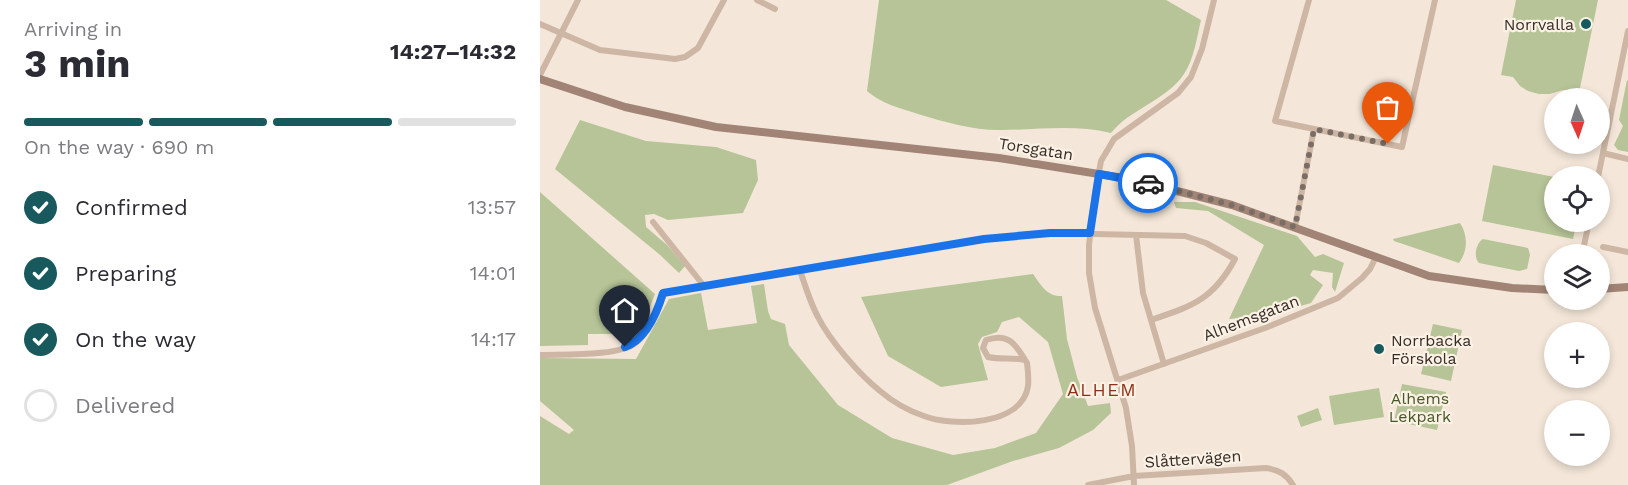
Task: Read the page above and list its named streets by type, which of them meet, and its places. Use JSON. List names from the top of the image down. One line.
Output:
{"streets":{"main road":["Torsgatan"],"street":["Alhemsgatan","Slåttervägen"]},"crossings":[["Torsgatan","Alhemsgatan"]],"districts":["ALHEM"],"parks":["Alhems Lekpark"],"places":["Norrvalla","Norrbacka Förskola"],"north":"bottom","page":{"heading":["3 min","Arriving in","14:27–14:32"],"map_buttons":["+","−"],"bar":"On the way · 690 m","list":[["Confirmed","13:57"],["Preparing","14:01"],["On the way","14:17"],"Delivered"]}}
